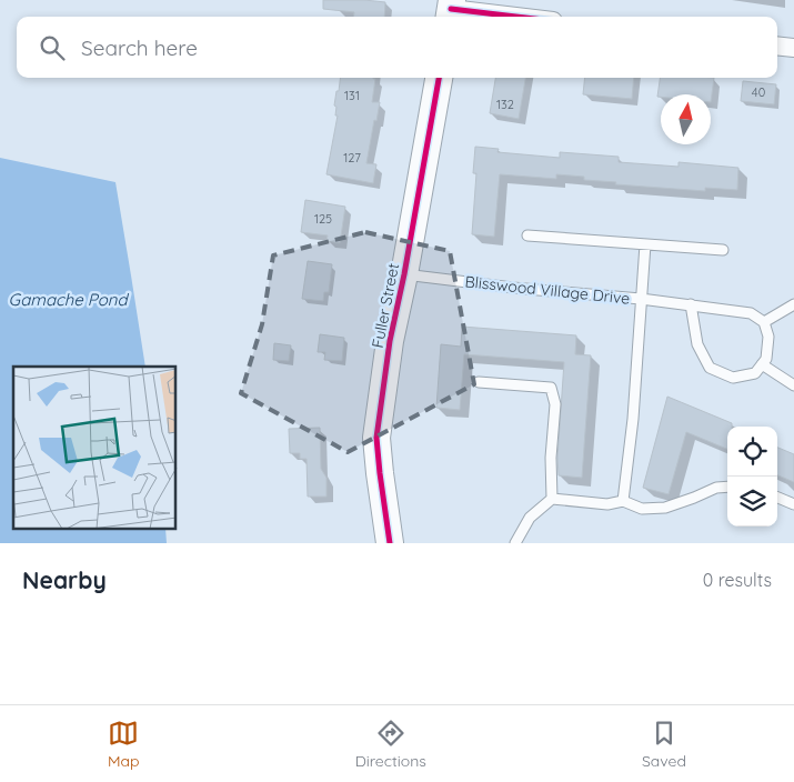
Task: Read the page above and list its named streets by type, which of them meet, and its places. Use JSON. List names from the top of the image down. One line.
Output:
{"streets":{"street":["Fuller Street"],"lane":["Blisswood Village Drive"]},"crossings":[["Blisswood Village Drive","Fuller Street"]],"water":["Gamache Pond"],"house_numbers":["40","131","132","127","125"],"north":"top","page":{"search":"Search here","heading":["Nearby","0 results"],"nav":["Map","Directions","Saved"]}}
